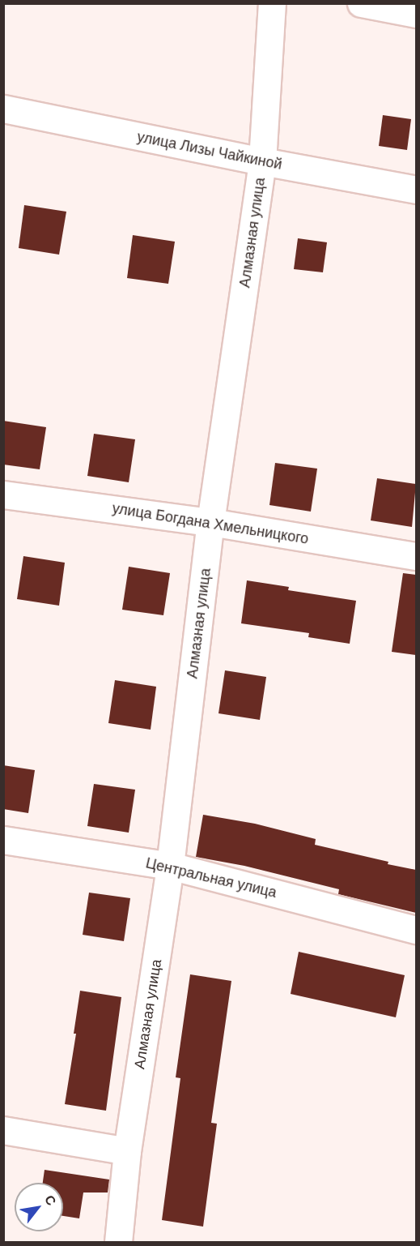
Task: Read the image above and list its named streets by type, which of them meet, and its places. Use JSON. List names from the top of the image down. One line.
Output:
{"streets":{"street":["улица Лизы Чайкиной","Алмазная улица","улица Богдана Хмельницкого","Центральная улица"]},"crossings":[["улица Лизы Чайкиной","Алмазная улица"],["Алмазная улица","улица Богдана Хмельницкого"],["Алмазная улица","Центральная улица"]],"north":"top right"}
